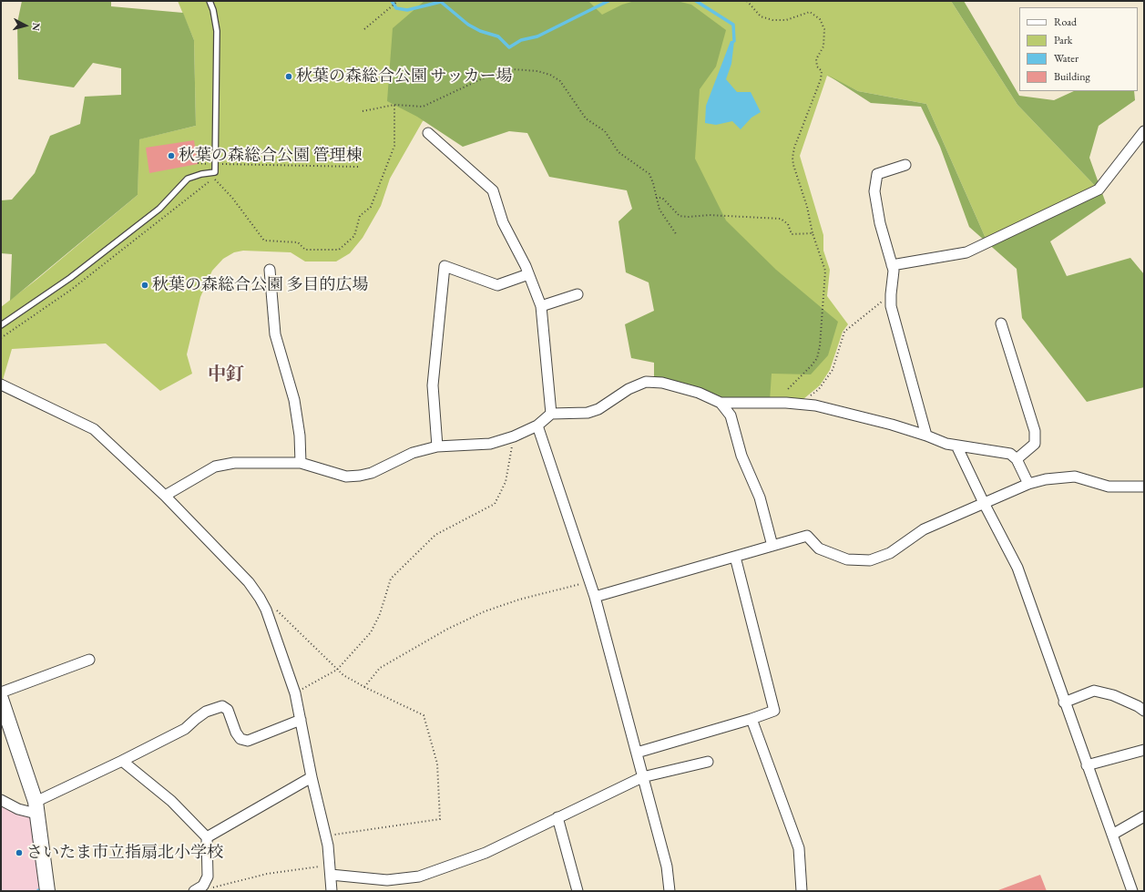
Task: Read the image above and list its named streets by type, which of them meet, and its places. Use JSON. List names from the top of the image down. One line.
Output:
{"districts":["中釘"],"places":["秋葉の森総合公園 サッカー場","秋葉の森総合公園 管理棟","秋葉の森総合公園 多目的広場","さいたま市立指扇北小学校"],"legend":["Road","Park","Water","Building"],"north":"right"}
